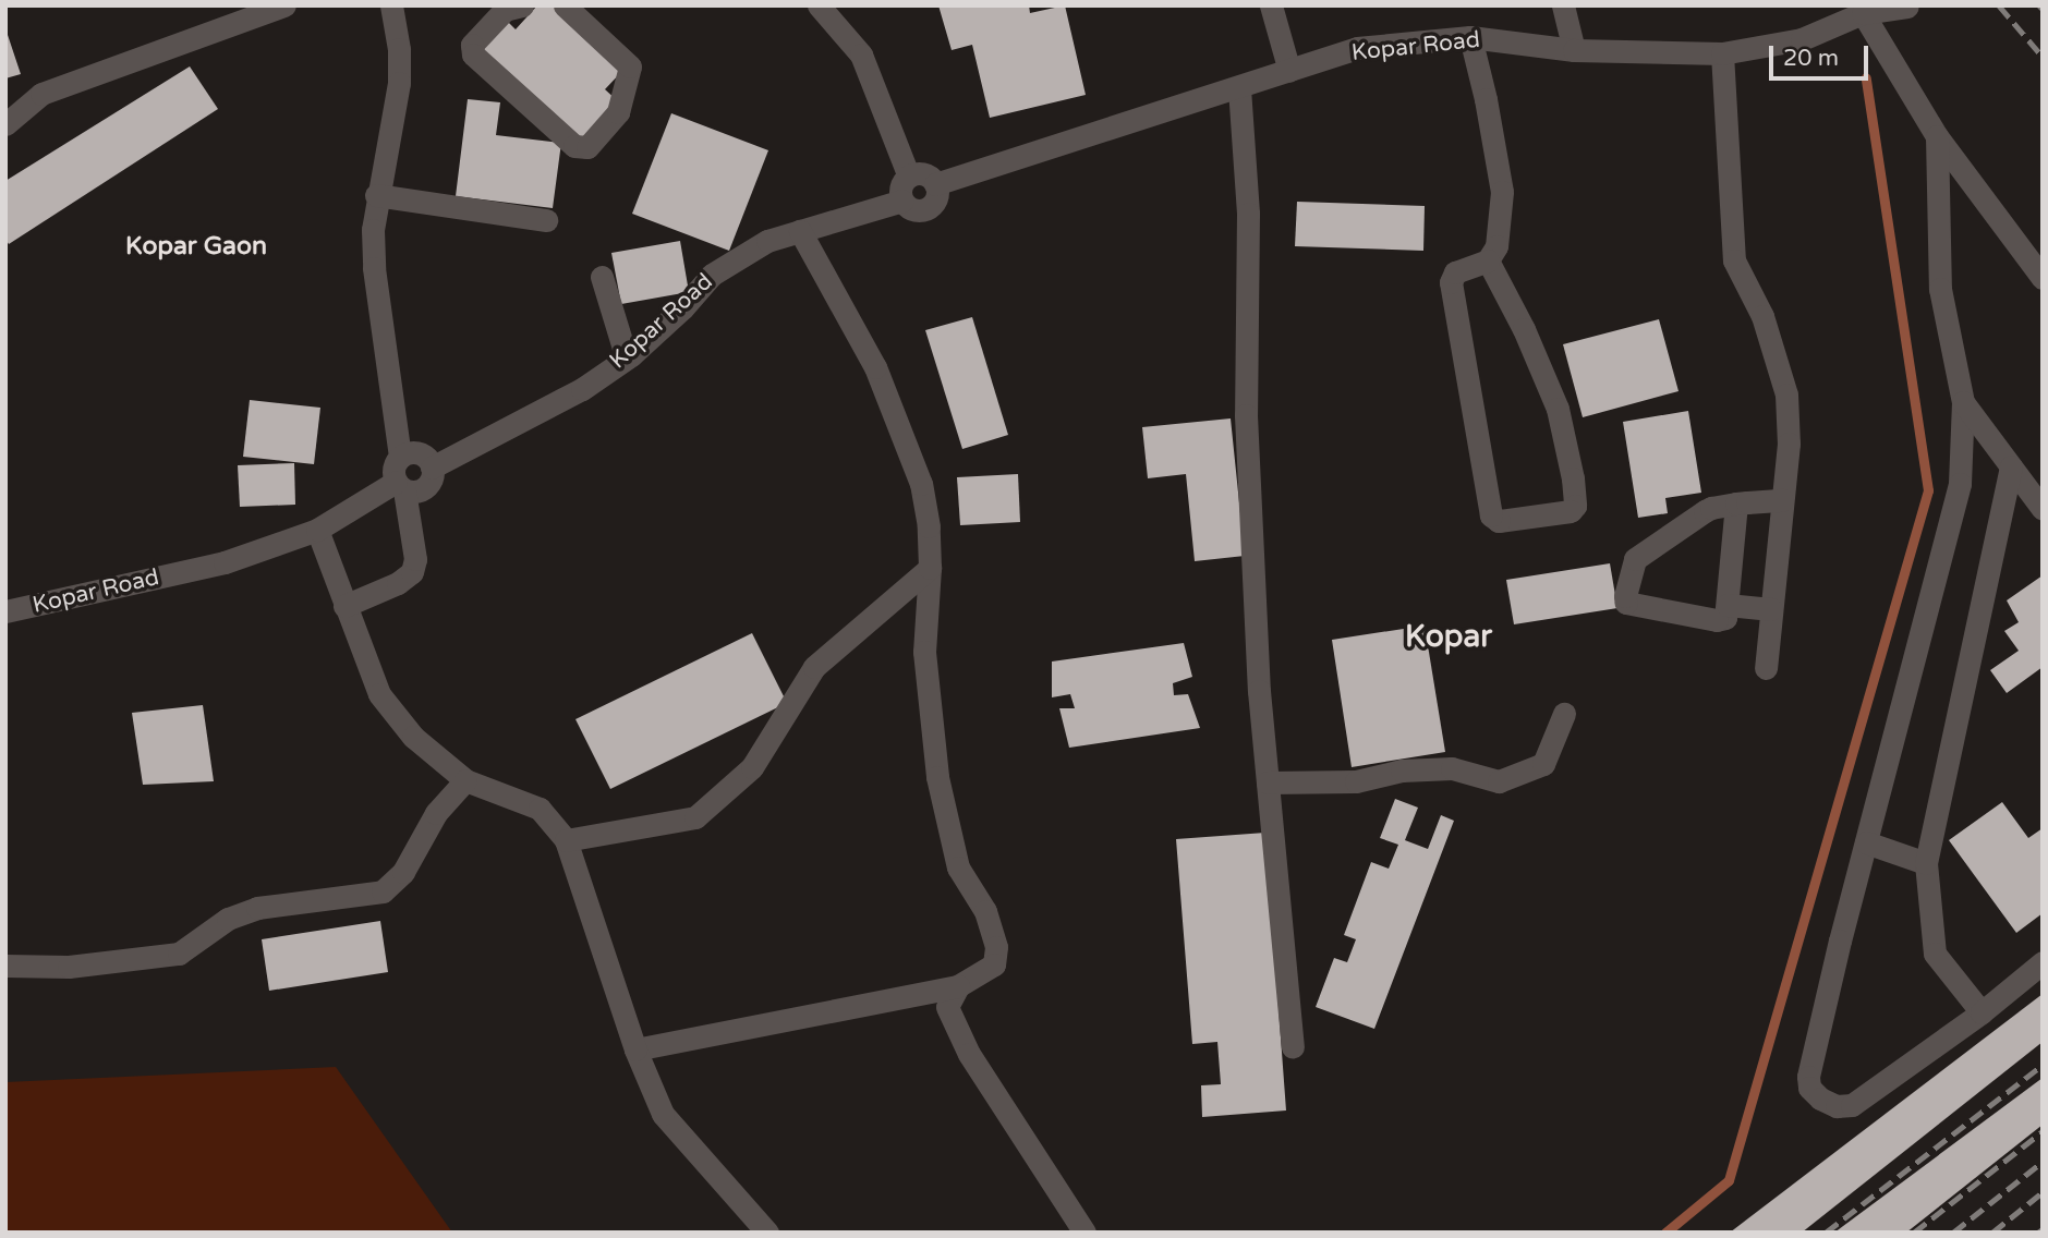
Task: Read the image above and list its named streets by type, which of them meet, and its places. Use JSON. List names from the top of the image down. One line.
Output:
{"streets":{"street":["Kopar Road"]},"districts":["Kopar Gaon","Kopar"],"scale_bar":"20 m"}
